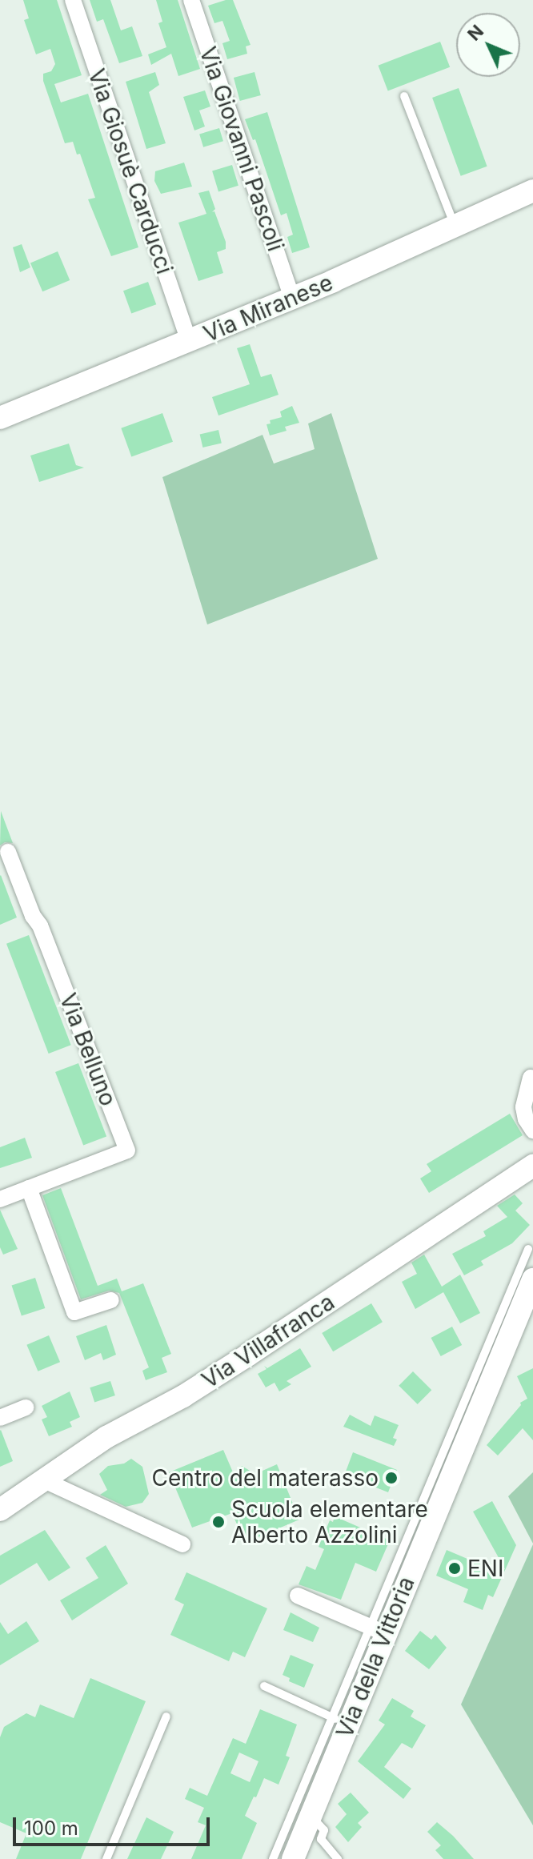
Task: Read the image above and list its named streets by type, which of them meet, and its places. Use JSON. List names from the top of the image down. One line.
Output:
{"streets":{"main road":["Via Miranese","Via Villafranca","Via della Vittoria"],"street":["Via Giovanni Pascoli","Via Giosuè Carducci","Via Belluno"]},"crossings":[["Via Giovanni Pascoli","Via Miranese"],["Via Giosuè Carducci","Via Miranese"]],"places":["Centro del materasso","Scuola elementare Alberto Azzolini","ENI"],"scale_bar":"100 m","north":"top left"}
